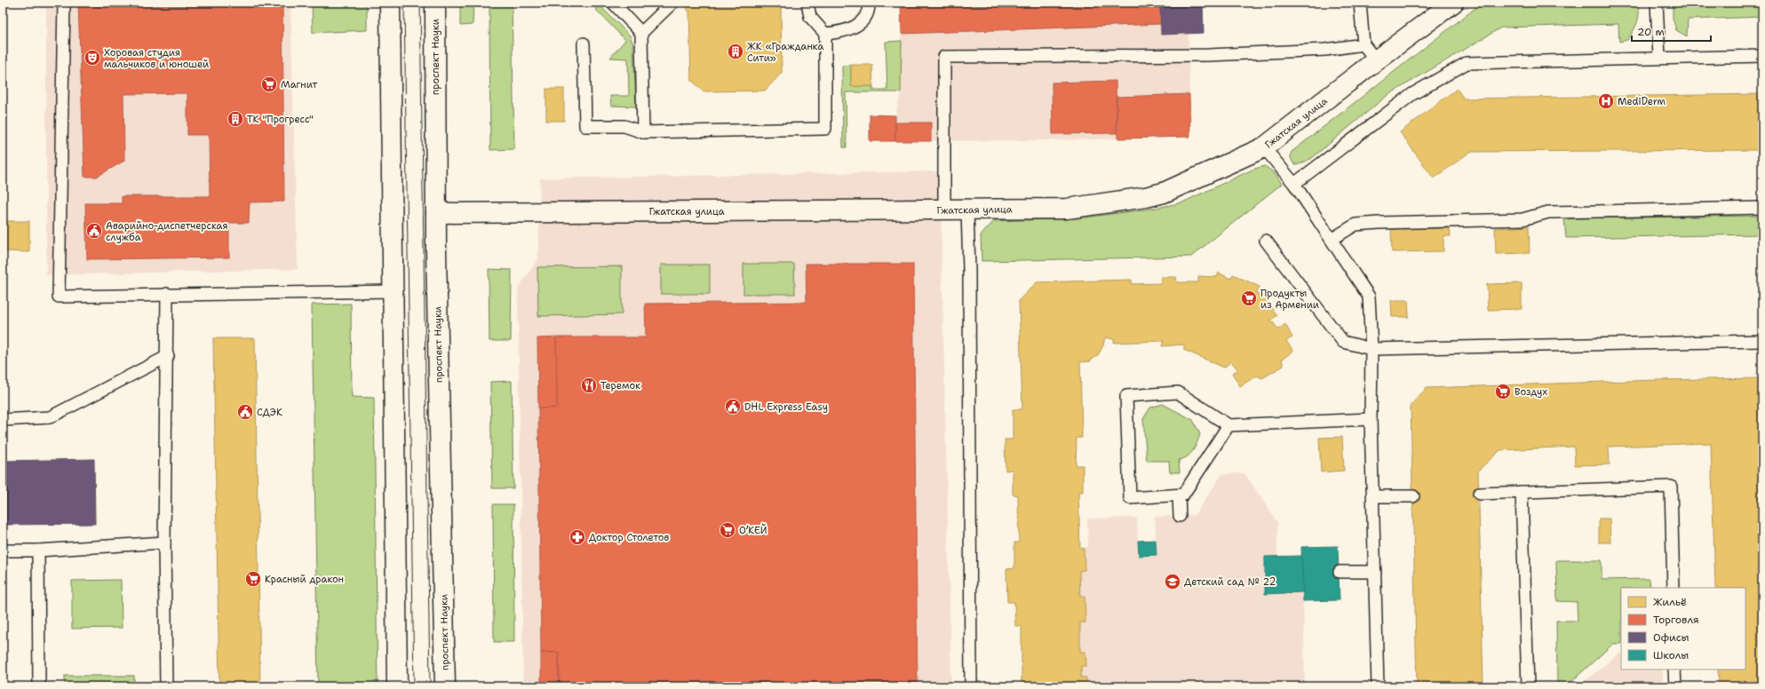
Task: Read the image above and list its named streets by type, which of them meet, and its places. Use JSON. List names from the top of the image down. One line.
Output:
{"streets":{"main road":["проспект Науки","Гжатская улица"]},"crossings":[["проспект Науки","Гжатская улица"]],"places":{"building":["ЖК «Гражданка Сити»","ТК \"Прогресс\""],"theatre":["Хоровая студия мальчиков и юношей"],"supermarket":["Магнит","Продукты из Армении","Воздух","О’КЕЙ","Красный дракон"],"hospital":["MediDerm"],"public building":["Аварийно-диспетчерская служба","DHL Express Easy","СДЭК"],"restaurant":["Теремок"],"pharmacy":["Доктор Столетов"],"school or university":["Детский сад № 22"]},"legend":["Жильё","Торговля","Офисы","Школы"],"scale_bar":"20 m"}
